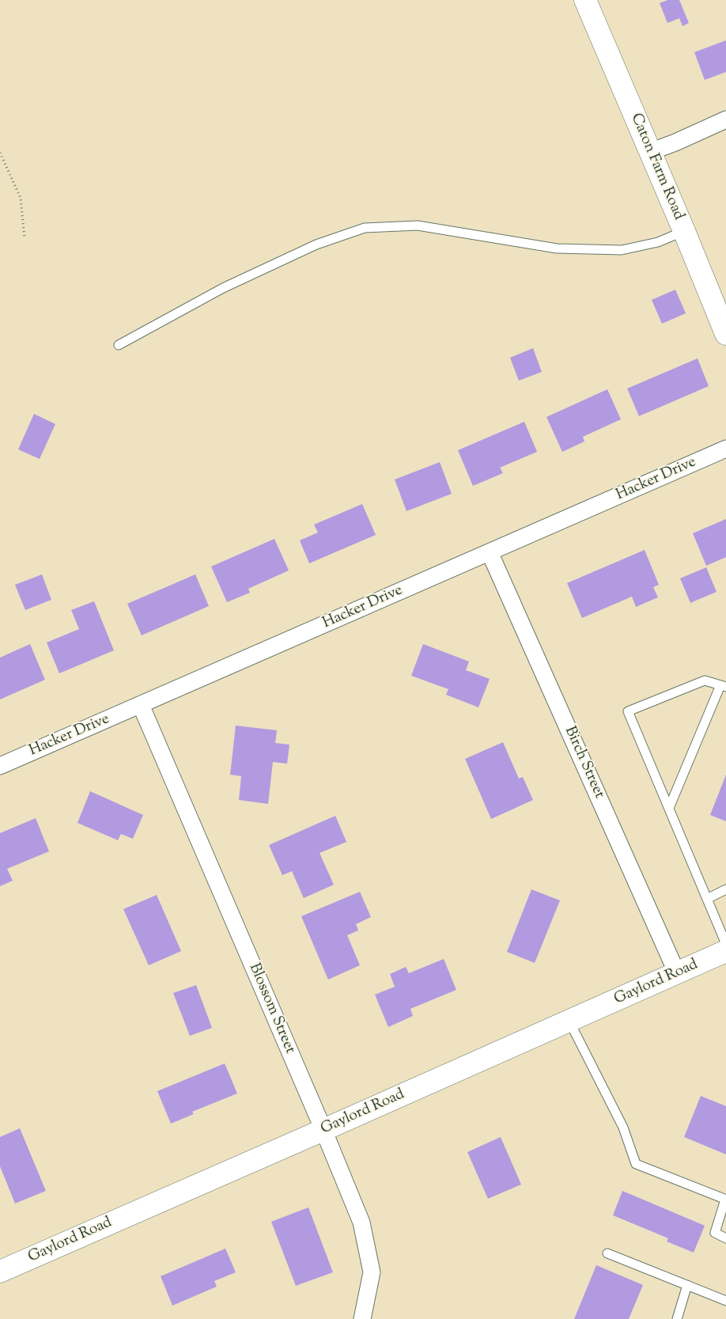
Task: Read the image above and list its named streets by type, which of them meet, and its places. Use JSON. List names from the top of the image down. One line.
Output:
{"streets":{"street":["Caton Farm Road","Hacker Drive","Birch Street","Gaylord Road","Blossom Street"]},"crossings":[["Hacker Drive","Birch Street"],["Hacker Drive","Blossom Street"],["Birch Street","Gaylord Road"],["Gaylord Road","Blossom Street"]]}
